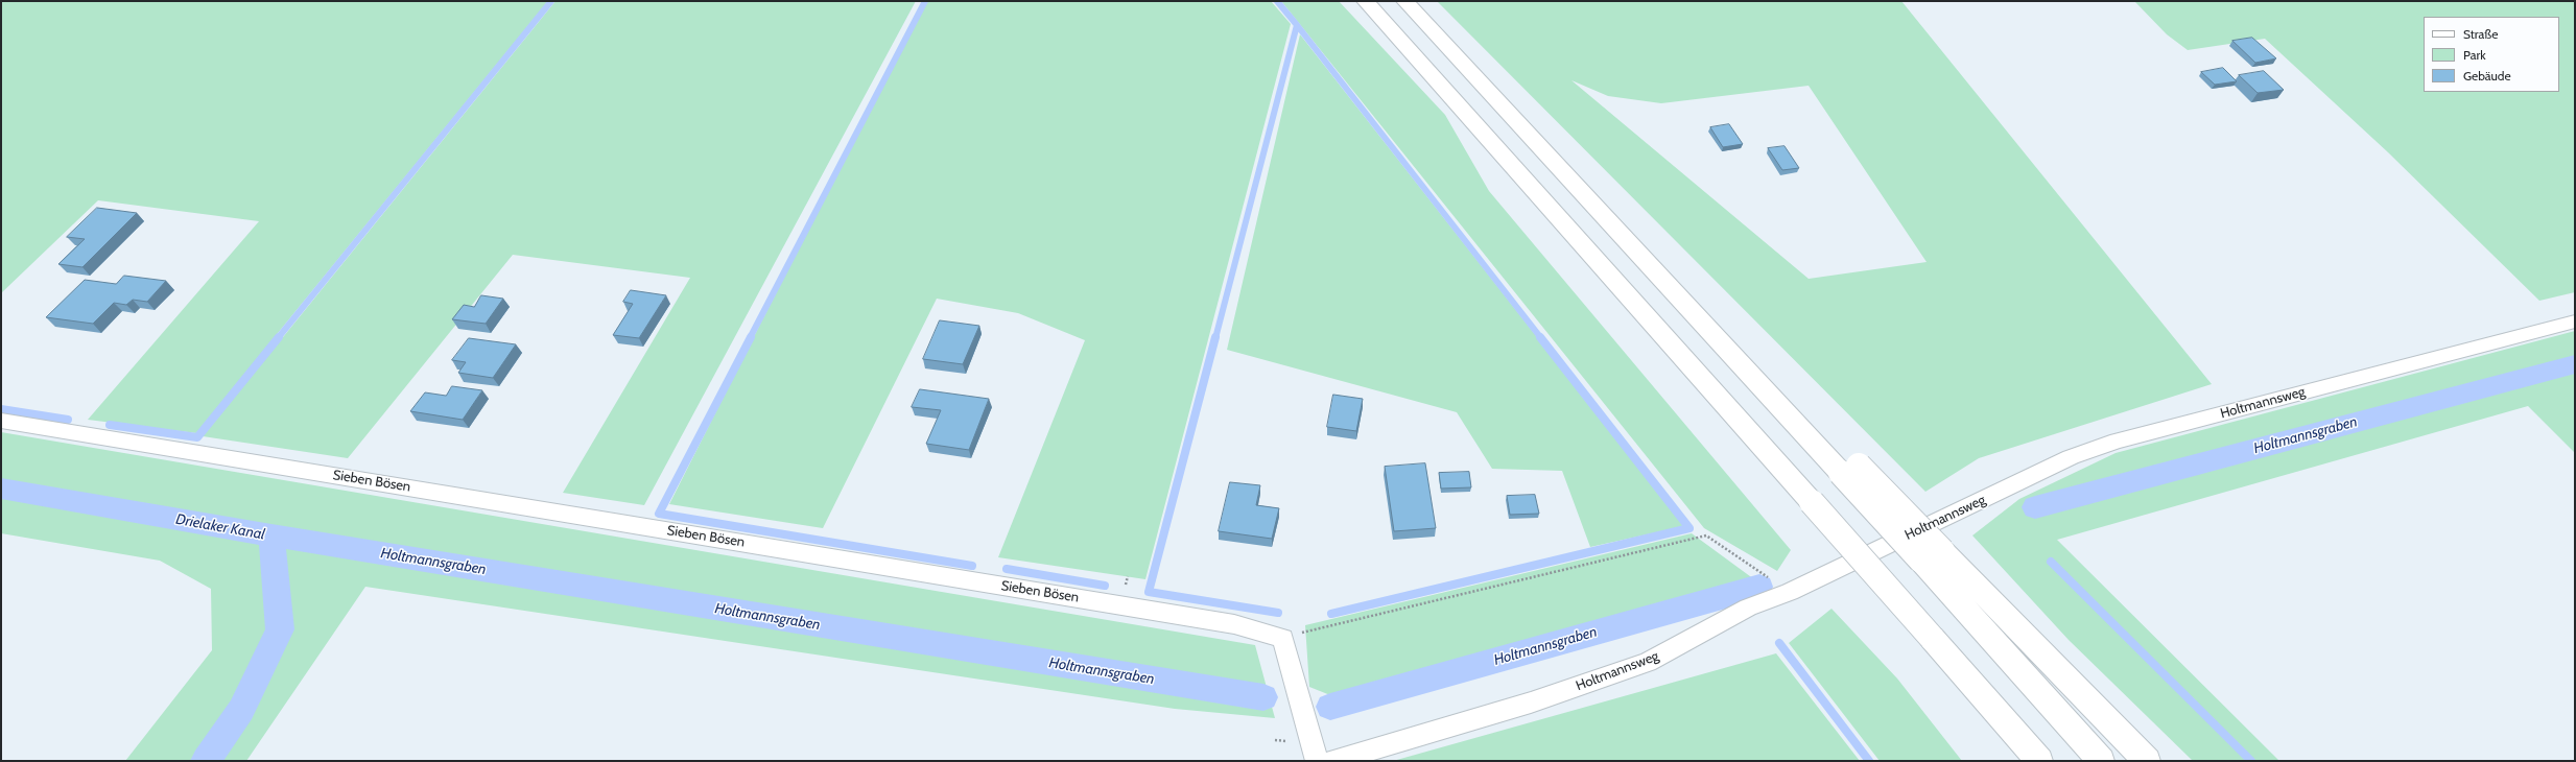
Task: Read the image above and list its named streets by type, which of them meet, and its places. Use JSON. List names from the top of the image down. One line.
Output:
{"streets":{"street":["Holtmannsweg","Sieben Bösen"]},"water":["Holtmannsgraben","Drielaker Kanal"],"legend":["Straße","Park","Gebäude"]}
